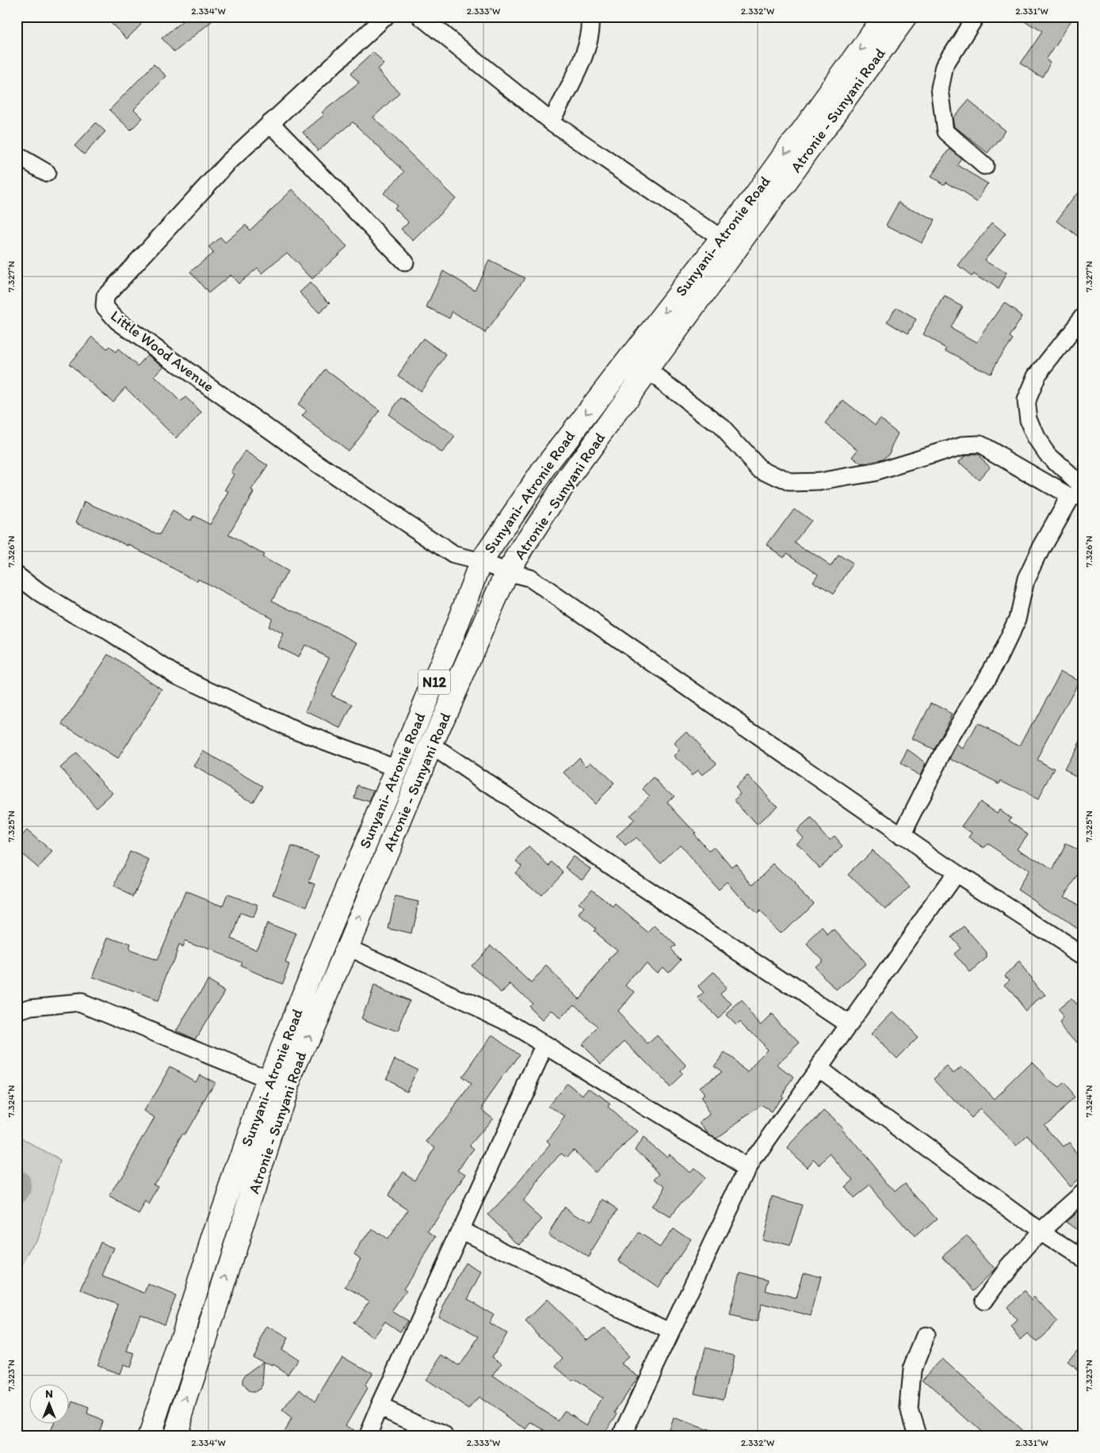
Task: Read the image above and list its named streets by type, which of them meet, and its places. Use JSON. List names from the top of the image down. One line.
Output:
{"streets":{"highway":["Atronie - Sunyani Road","Sunyani- Atronie Road","N12"],"street":["Little Wood Avenue"]},"crossings":[["Atronie - Sunyani Road","Little Wood Avenue"],["Sunyani- Atronie Road","Little Wood Avenue"]],"one_way":["Atronie - Sunyani Road","Sunyani- Atronie Road"],"north":"top","coordinates":["2.334°W","2.333°W","2.332°W","2.331°W","7.327°N","7.326°N","7.325°N","7.324°N","7.323°N"]}
